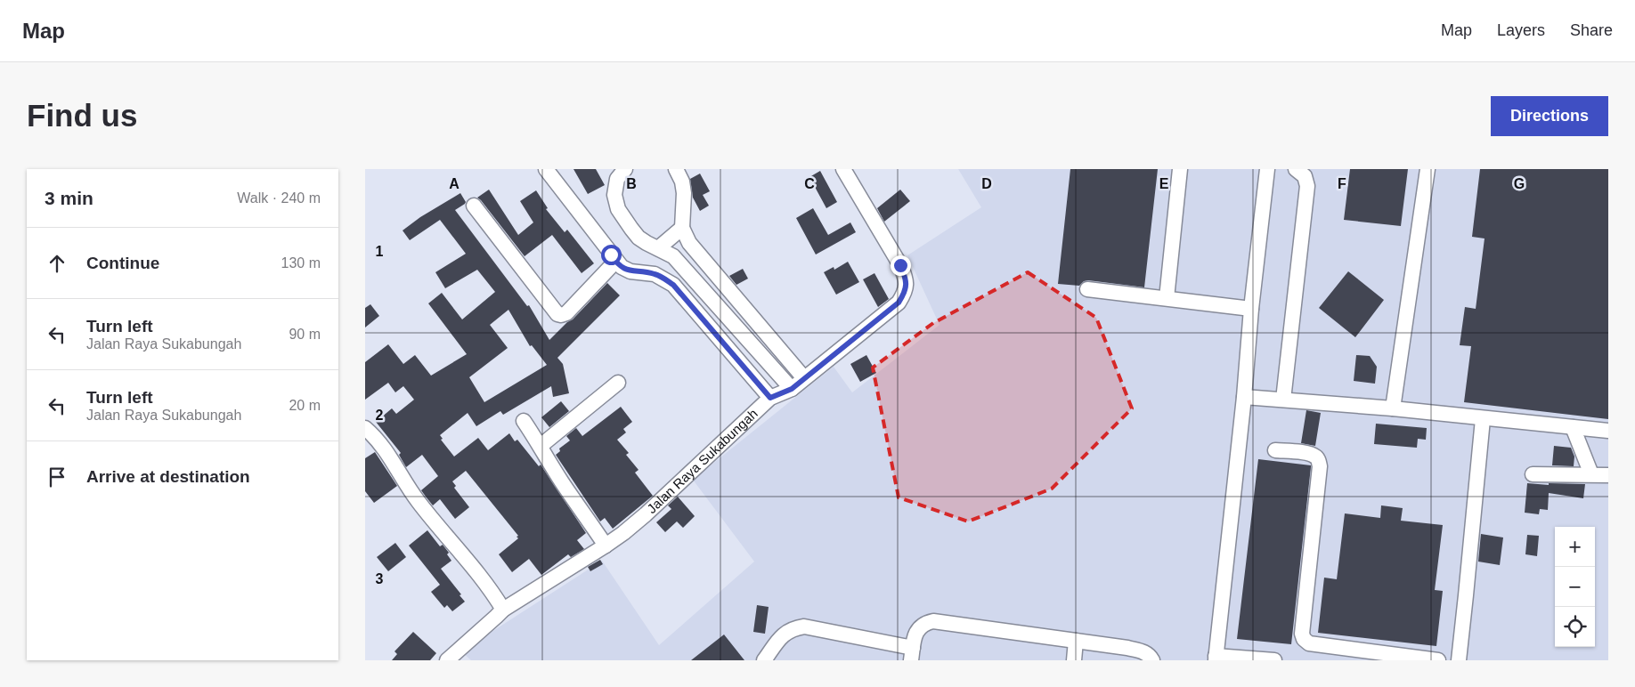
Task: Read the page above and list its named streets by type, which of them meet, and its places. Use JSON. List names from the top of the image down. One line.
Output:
{"streets":{"street":["Jalan Raya Sukabungah"]},"page":{"header":"Map","nav":["Map","Layers","Share"],"buttons":"Directions","title":"Find us","heading":["3 min","Walk · 240 m"],"list":[["Continue","130 m"],["Turn left","Jalan Raya Sukabungah","90 m"],["Turn left","Jalan Raya Sukabungah","20 m"],"Arrive at destination"],"map_buttons":["+","−"]},"grid":{"columns":["A","B","C","D","E","F","G"],"rows":["1","2","3"]}}
